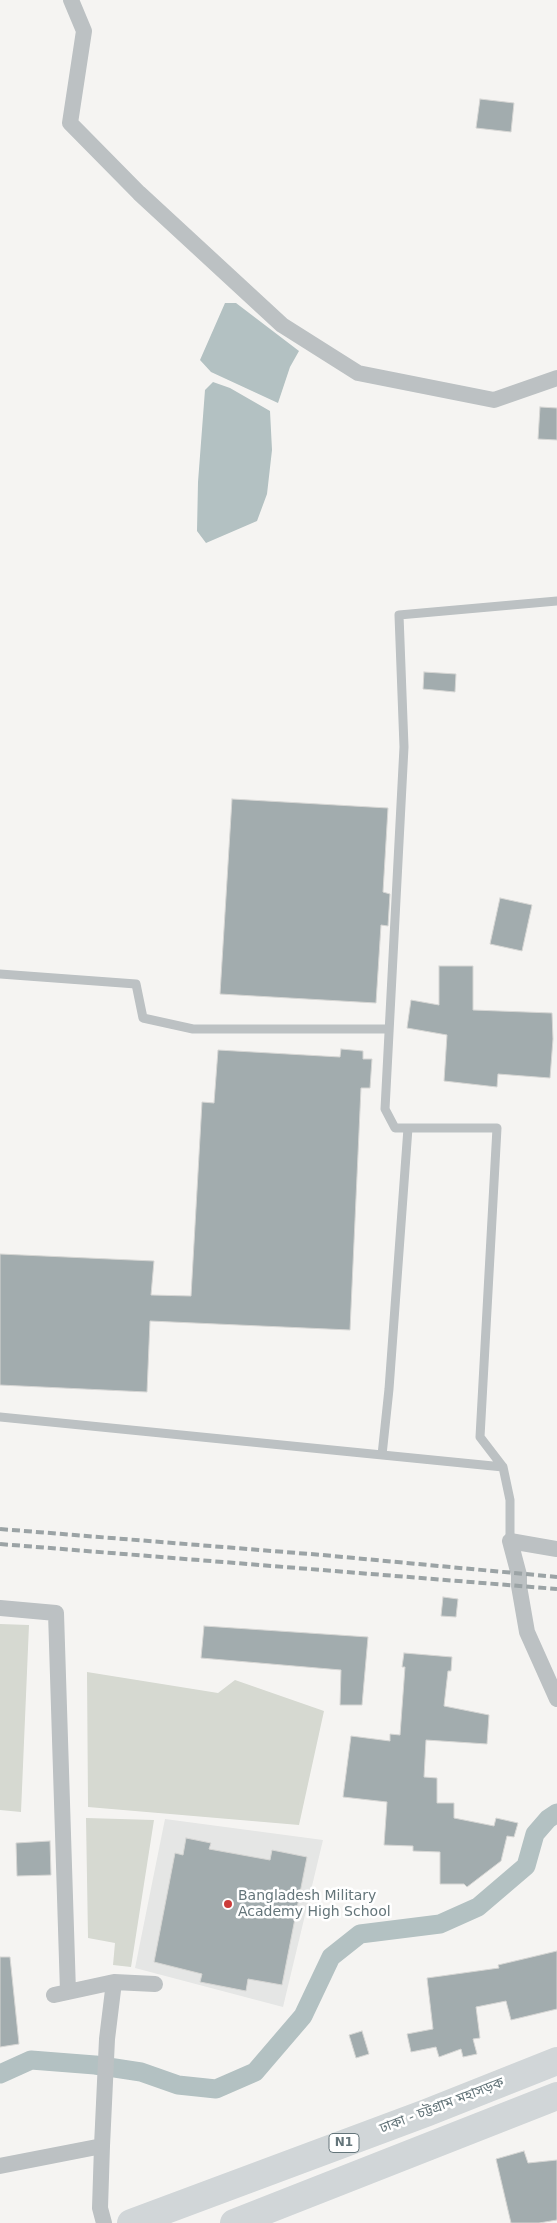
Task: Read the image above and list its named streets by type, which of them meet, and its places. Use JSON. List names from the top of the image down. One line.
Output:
{"streets":{"highway":["ঢাকা - চট্টগ্রাম মহাসড়ক","N1"]},"places":["Bangladesh Military Academy High School"]}
